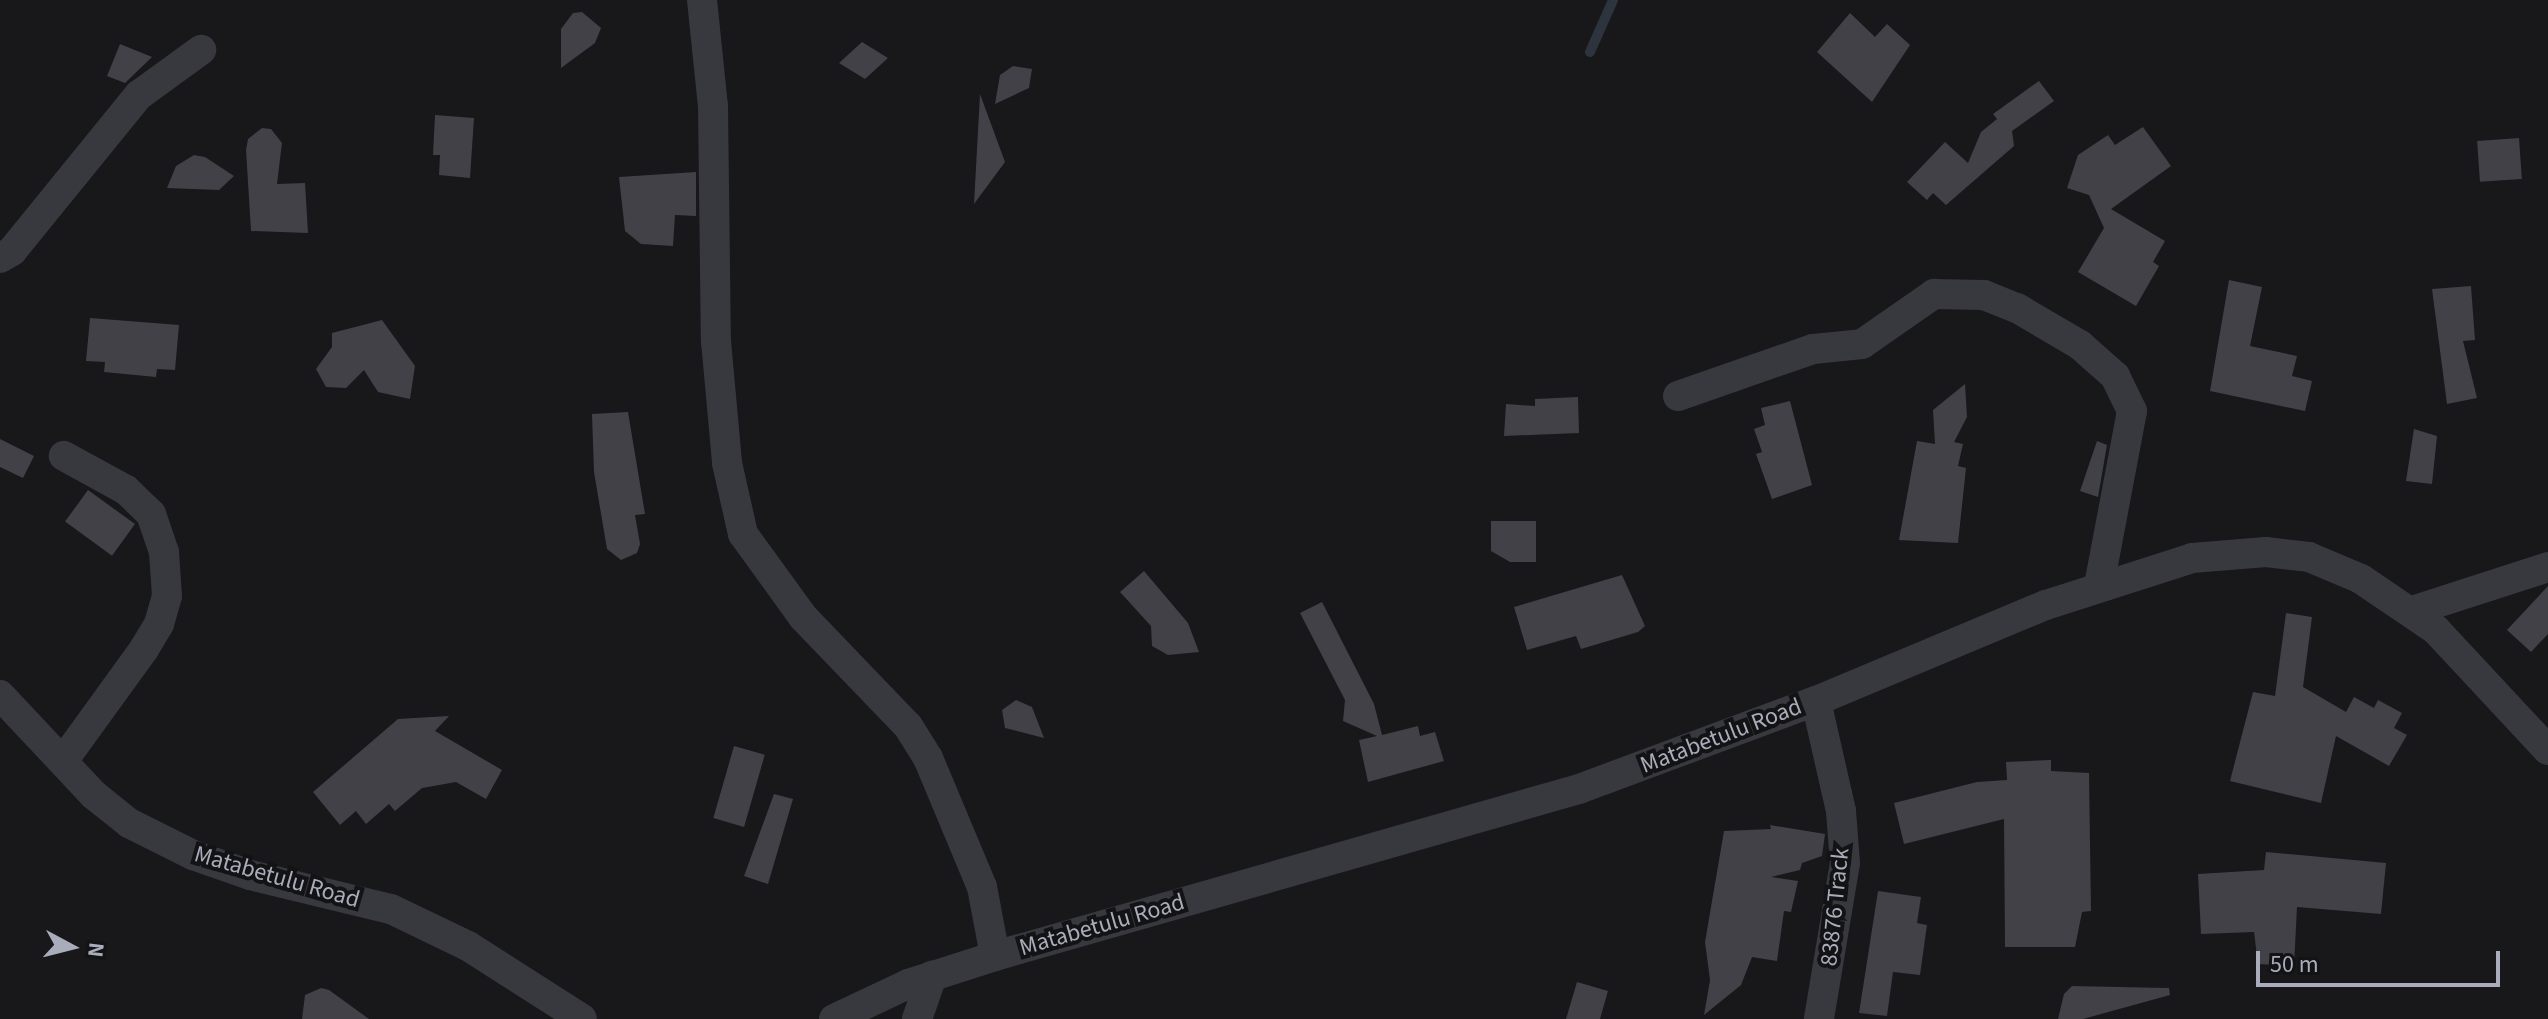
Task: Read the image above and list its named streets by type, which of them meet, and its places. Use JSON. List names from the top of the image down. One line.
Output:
{"streets":{"street":["Matabetulu Road","83876 Track"]},"crossings":[["Matabetulu Road","83876 Track"]],"scale_bar":"50 m","north":"right"}
